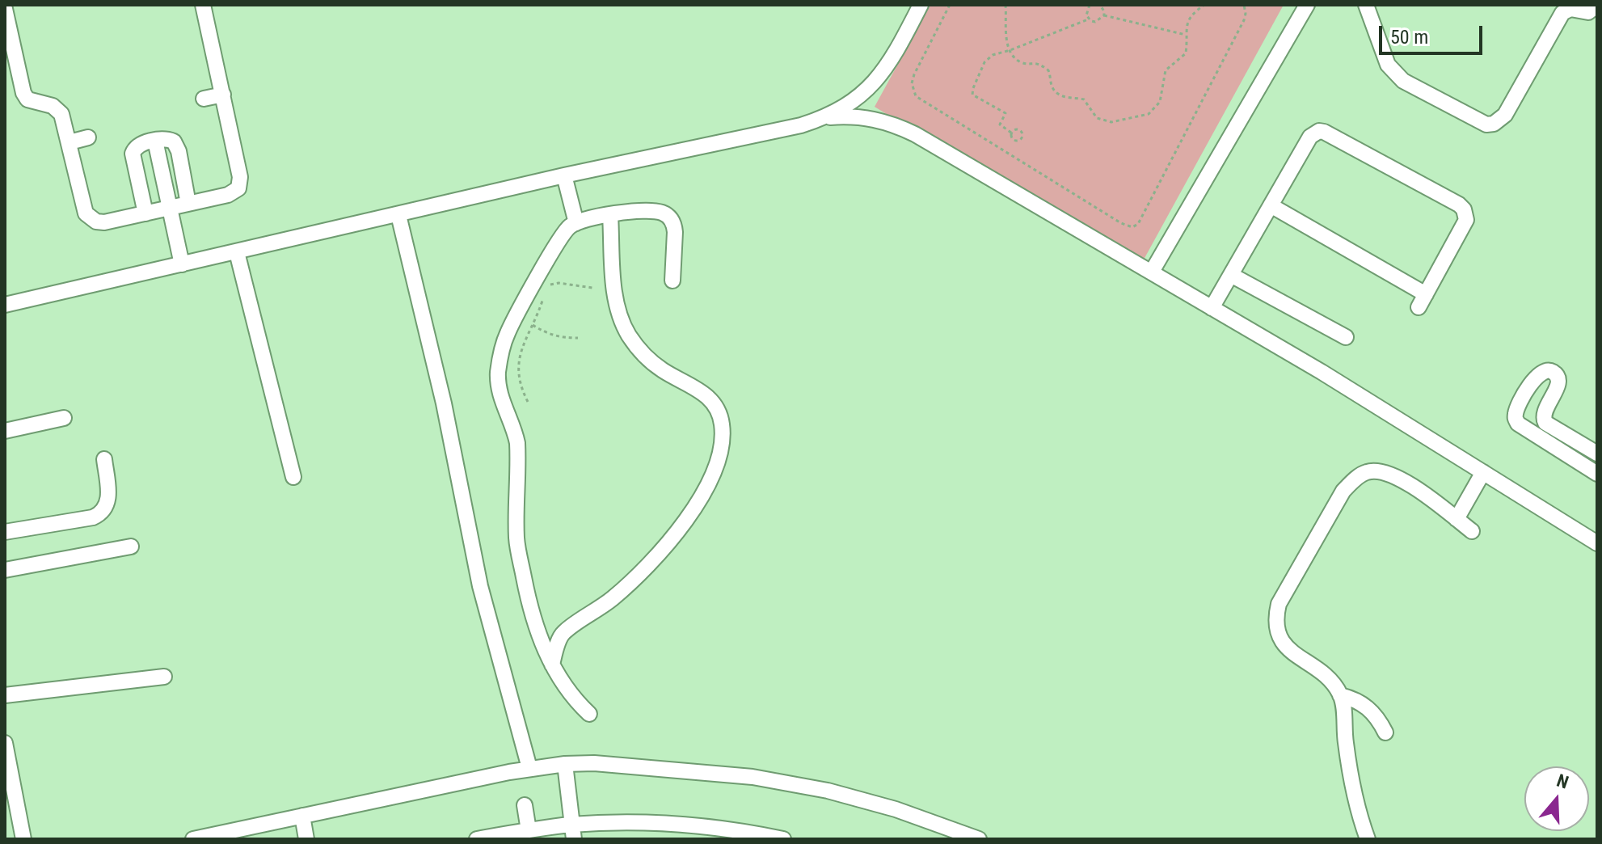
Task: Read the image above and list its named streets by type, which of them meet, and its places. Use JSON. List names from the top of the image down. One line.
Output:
{"scale_bar":"50 m","north":"top"}
